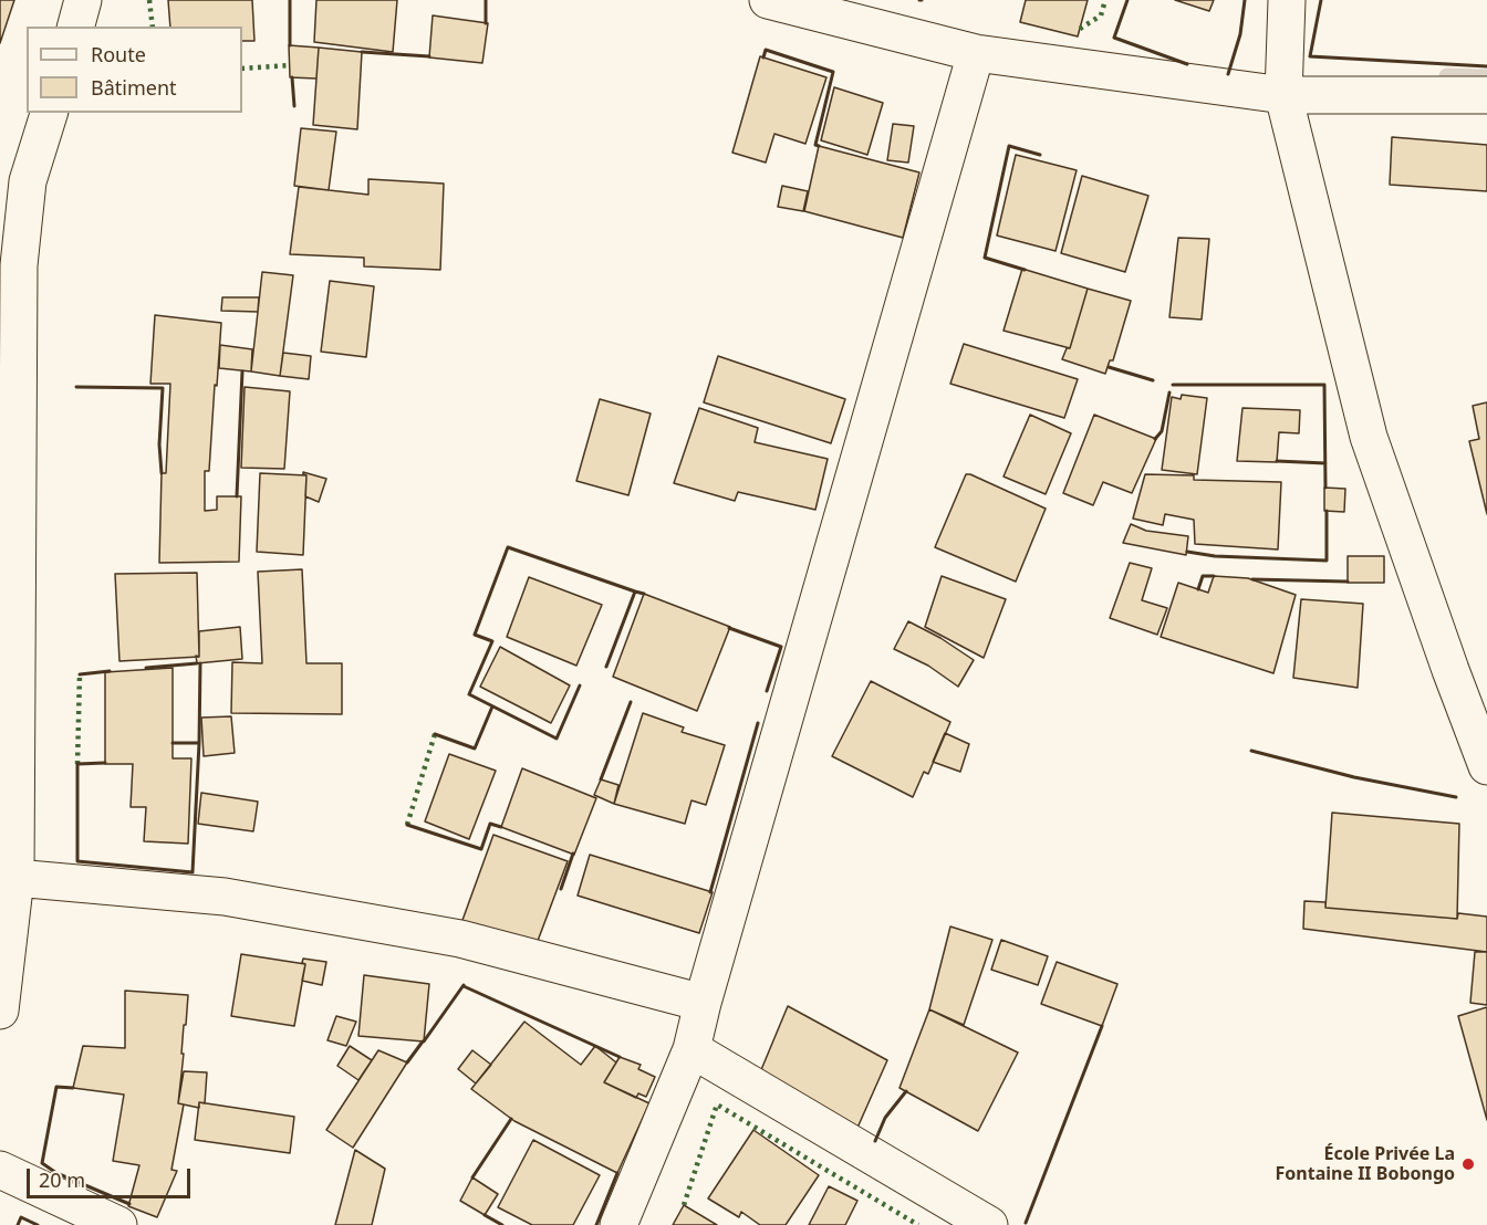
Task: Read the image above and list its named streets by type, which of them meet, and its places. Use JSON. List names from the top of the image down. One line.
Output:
{"places":["École Privée La Fontaine II Bobongo"],"legend":["Route","Bâtiment"],"scale_bar":"20 m"}
